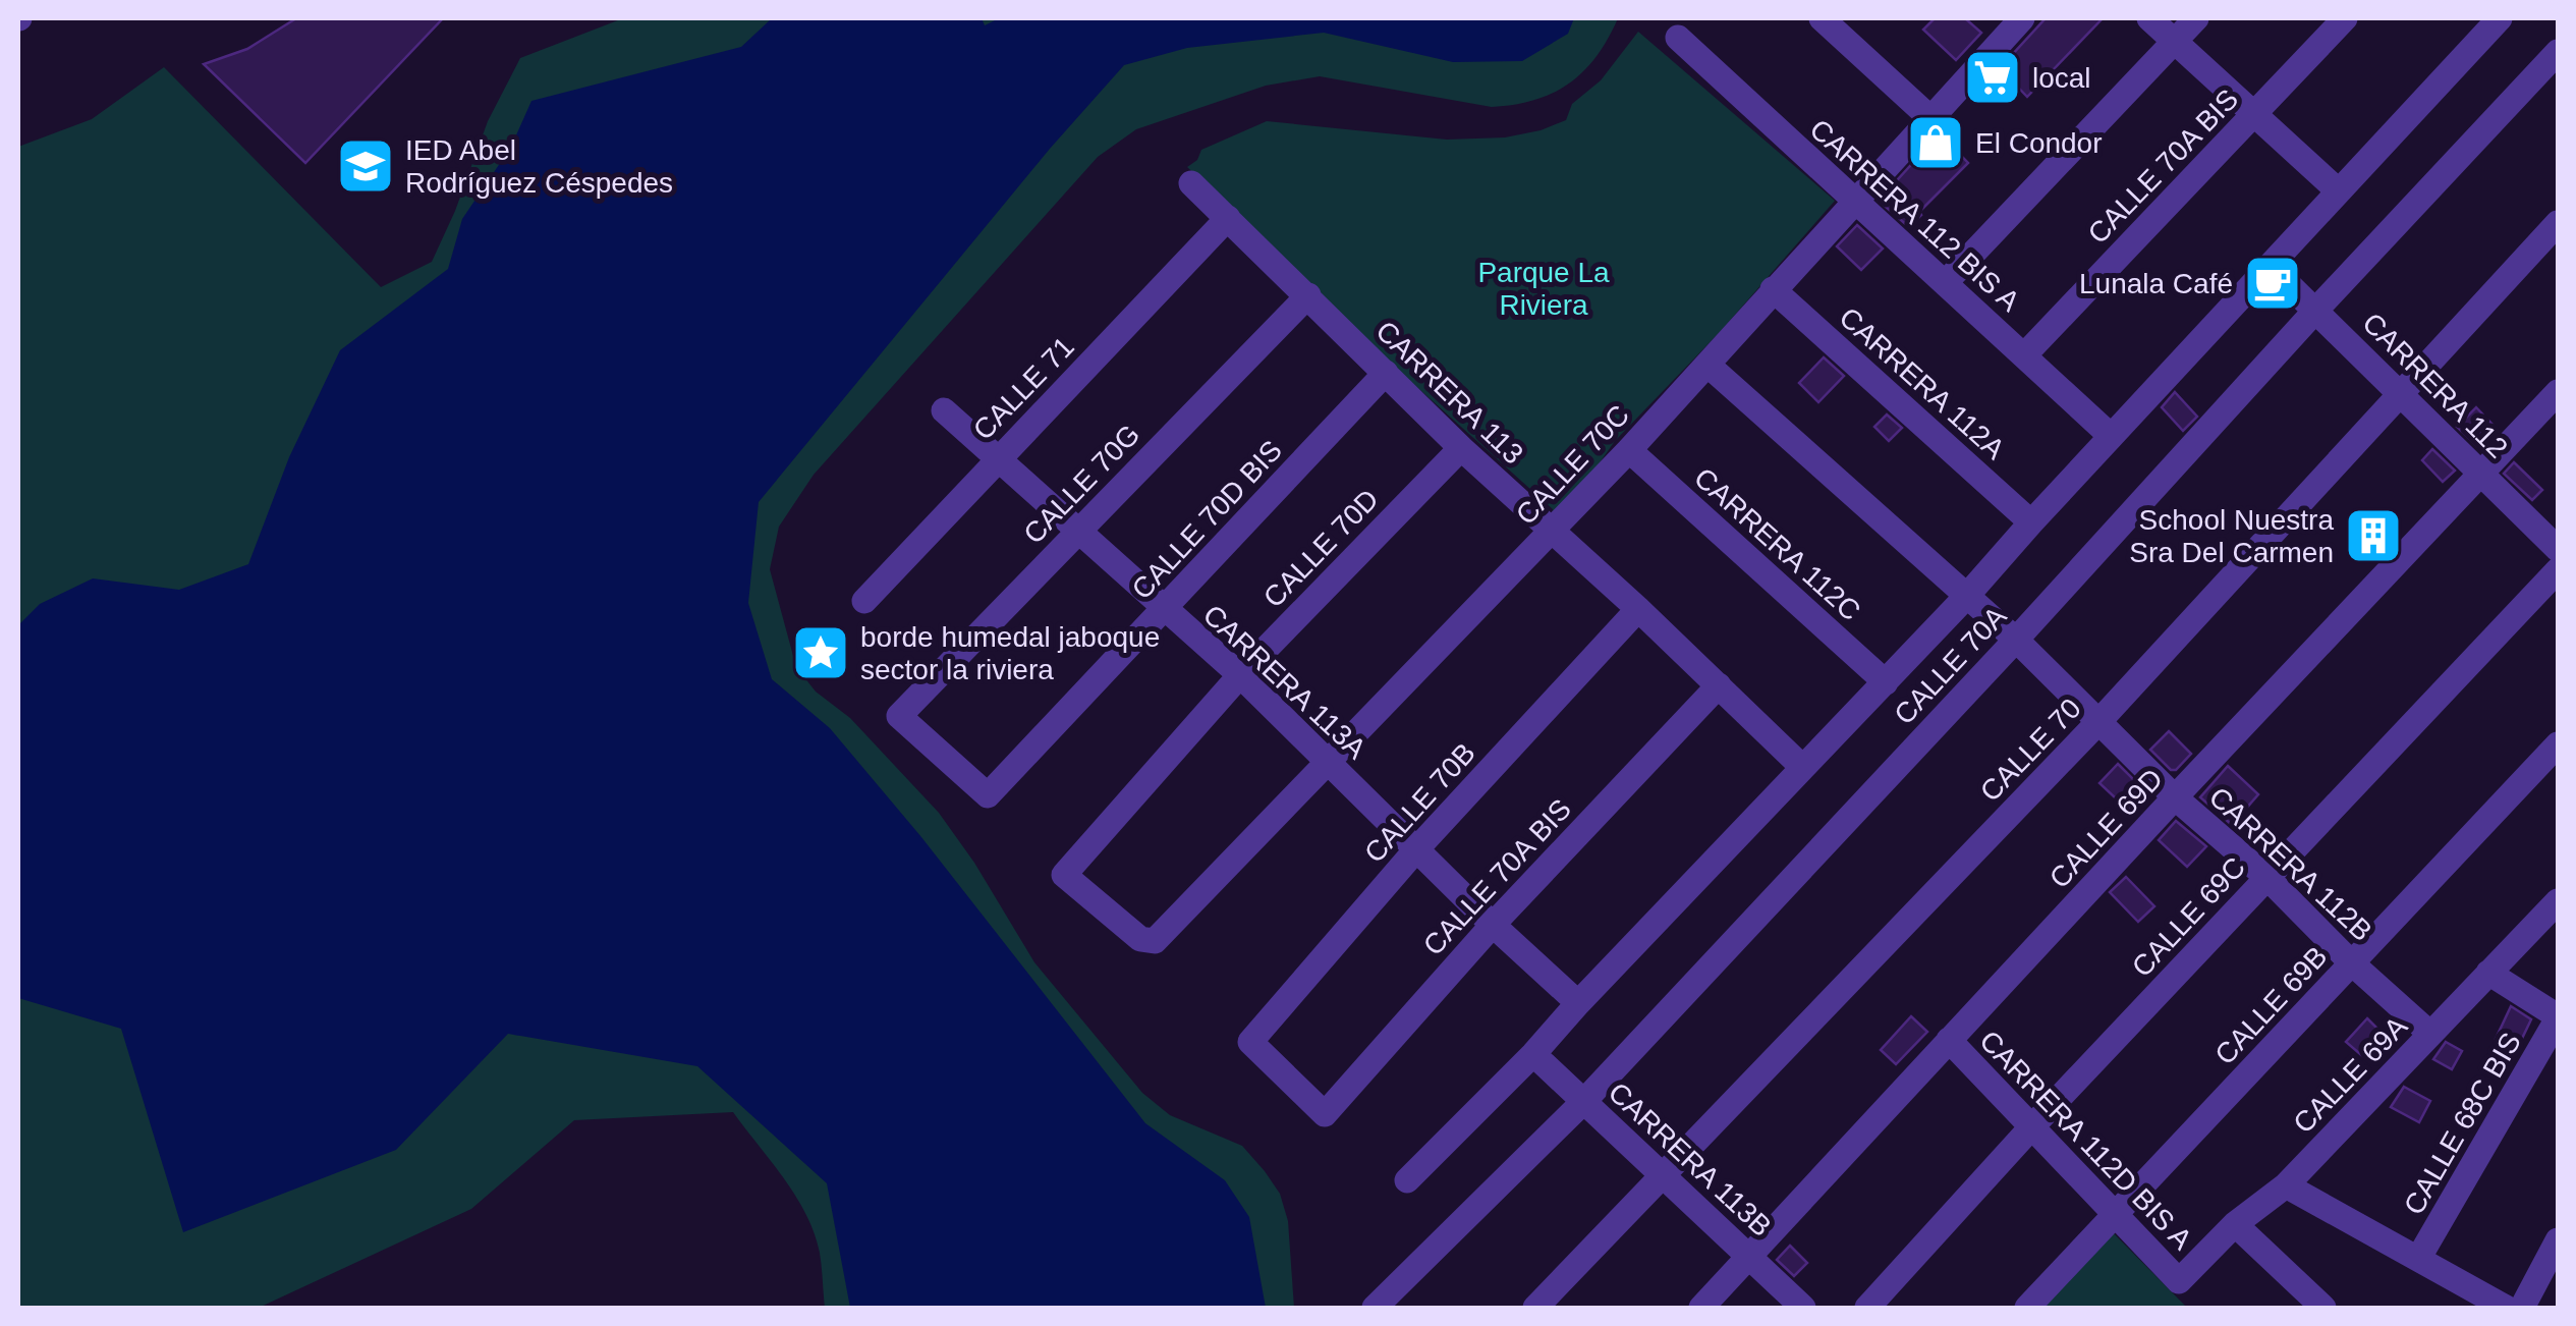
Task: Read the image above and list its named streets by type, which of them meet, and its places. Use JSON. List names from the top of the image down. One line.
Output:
{"streets":{"street":["CALLE 70A BIS","CARRERA 112 BIS A","CARRERA 112A","CARRERA 112","CALLE 71","CARRERA 113","CALLE 70C","CALLE 70G","CALLE 70D BIS","CARRERA 112C","CALLE 70D","CALLE 70A","CARRERA 113A","CALLE 70","CALLE 70B","CALLE 69D","CARRERA 112B","CALLE 69C","CALLE 69B","CALLE 69A","CALLE 68C BIS","CARRERA 112D BIS A","CARRERA 113B"]},"crossings":[["CALLE 70A BIS","CARRERA 112 BIS A"],["CALLE 70A BIS","CARRERA 113"],["CALLE 70A BIS","CARRERA 113A"],["CALLE 70A BIS","CALLE 70B"],["CARRERA 112 BIS A","CALLE 70C"],["CARRERA 112 BIS A","CALLE 70A"],["CARRERA 112A","CALLE 70C"],["CARRERA 112A","CALLE 70A"],["CARRERA 112","CALLE 70A"],["CARRERA 112","CALLE 70"],["CARRERA 112","CALLE 69D"],["CALLE 71","CARRERA 113"],["CALLE 71","CARRERA 113A"],["CARRERA 113","CALLE 70C"],["CARRERA 113","CALLE 70G"],["CARRERA 113","CALLE 70D BIS"],["CARRERA 113","CALLE 70D"],["CARRERA 113","CALLE 70A"],["CARRERA 113","CALLE 70B"],["CALLE 70C","CARRERA 112C"],["CALLE 70C","CALLE 70D"],["CALLE 70C","CARRERA 113A"],["CALLE 70C","CARRERA 112B"],["CALLE 70G","CALLE 70D BIS"],["CALLE 70G","CARRERA 113A"],["CALLE 70D BIS","CARRERA 113A"],["CARRERA 112C","CALLE 70A"],["CALLE 70D","CARRERA 113A"],["CALLE 70A","CARRERA 113A"],["CALLE 70A","CARRERA 112B"],["CALLE 70A","CARRERA 113B"],["CARRERA 113A","CALLE 70B"],["CALLE 70","CARRERA 112B"],["CALLE 70","CARRERA 113B"],["CALLE 69D","CARRERA 112B"],["CALLE 69D","CARRERA 112D BIS A"],["CALLE 69D","CARRERA 113B"],["CARRERA 112B","CALLE 69C"],["CARRERA 112B","CALLE 69B"],["CARRERA 112B","CALLE 69A"],["CALLE 69C","CARRERA 112D BIS A"],["CALLE 69B","CARRERA 112D BIS A"],["CALLE 69A","CARRERA 112D BIS A"]],"parks":["Parque La Riviera"],"places":{"supermarket":["local"],"shop":["El Condor"],"school or university":["IED Abel Rodríguez Céspedes"],"cafe":["Lunala Café"],"building":["School Nuestra Sra Del Carmen"],"place":["borde humedal jaboque sector la riviera"]}}
